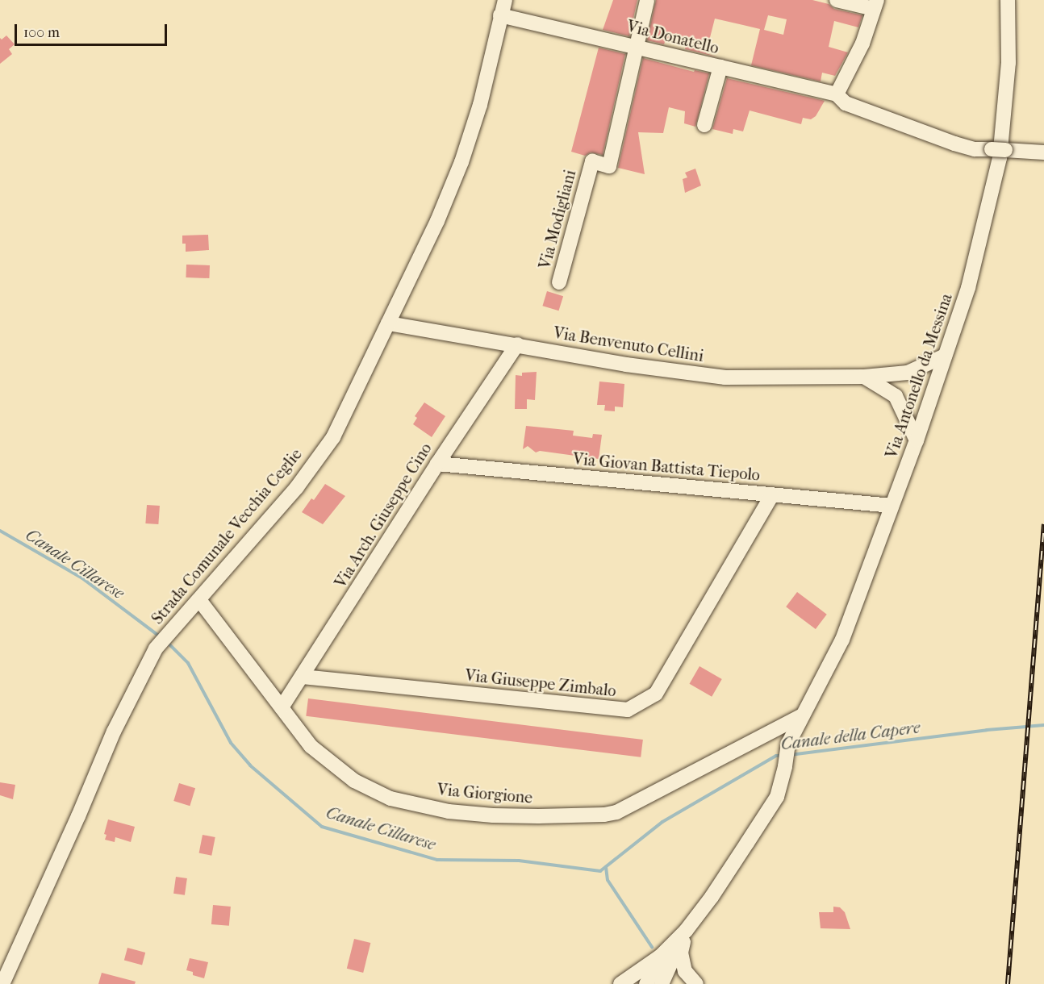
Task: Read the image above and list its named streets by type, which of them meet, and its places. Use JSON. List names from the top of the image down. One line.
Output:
{"streets":{"street":["Via Donatello","Via Modigliani","Via Benvenuto Cellini","Via Antonello da Messina","Via Giovan Battista Tiepolo","Via Arch. Giuseppe Cino","Strada Comunale Vecchia Ceglie","Via Giuseppe Zimbalo","Via Giorgione"]},"crossings":[["Via Donatello","Via Modigliani"],["Via Donatello","Strada Comunale Vecchia Ceglie"],["Via Benvenuto Cellini","Via Antonello da Messina"],["Via Benvenuto Cellini","Via Arch. Giuseppe Cino"],["Via Benvenuto Cellini","Strada Comunale Vecchia Ceglie"],["Via Antonello da Messina","Via Giovan Battista Tiepolo"],["Via Antonello da Messina","Via Giorgione"],["Via Giovan Battista Tiepolo","Via Arch. Giuseppe Cino"],["Via Giovan Battista Tiepolo","Via Giuseppe Zimbalo"],["Via Arch. Giuseppe Cino","Via Giuseppe Zimbalo"],["Via Arch. Giuseppe Cino","Via Giorgione"],["Strada Comunale Vecchia Ceglie","Via Giorgione"]],"water":["Canale Cillarese","Canale della Capere"],"scale_bar":"100 m"}
